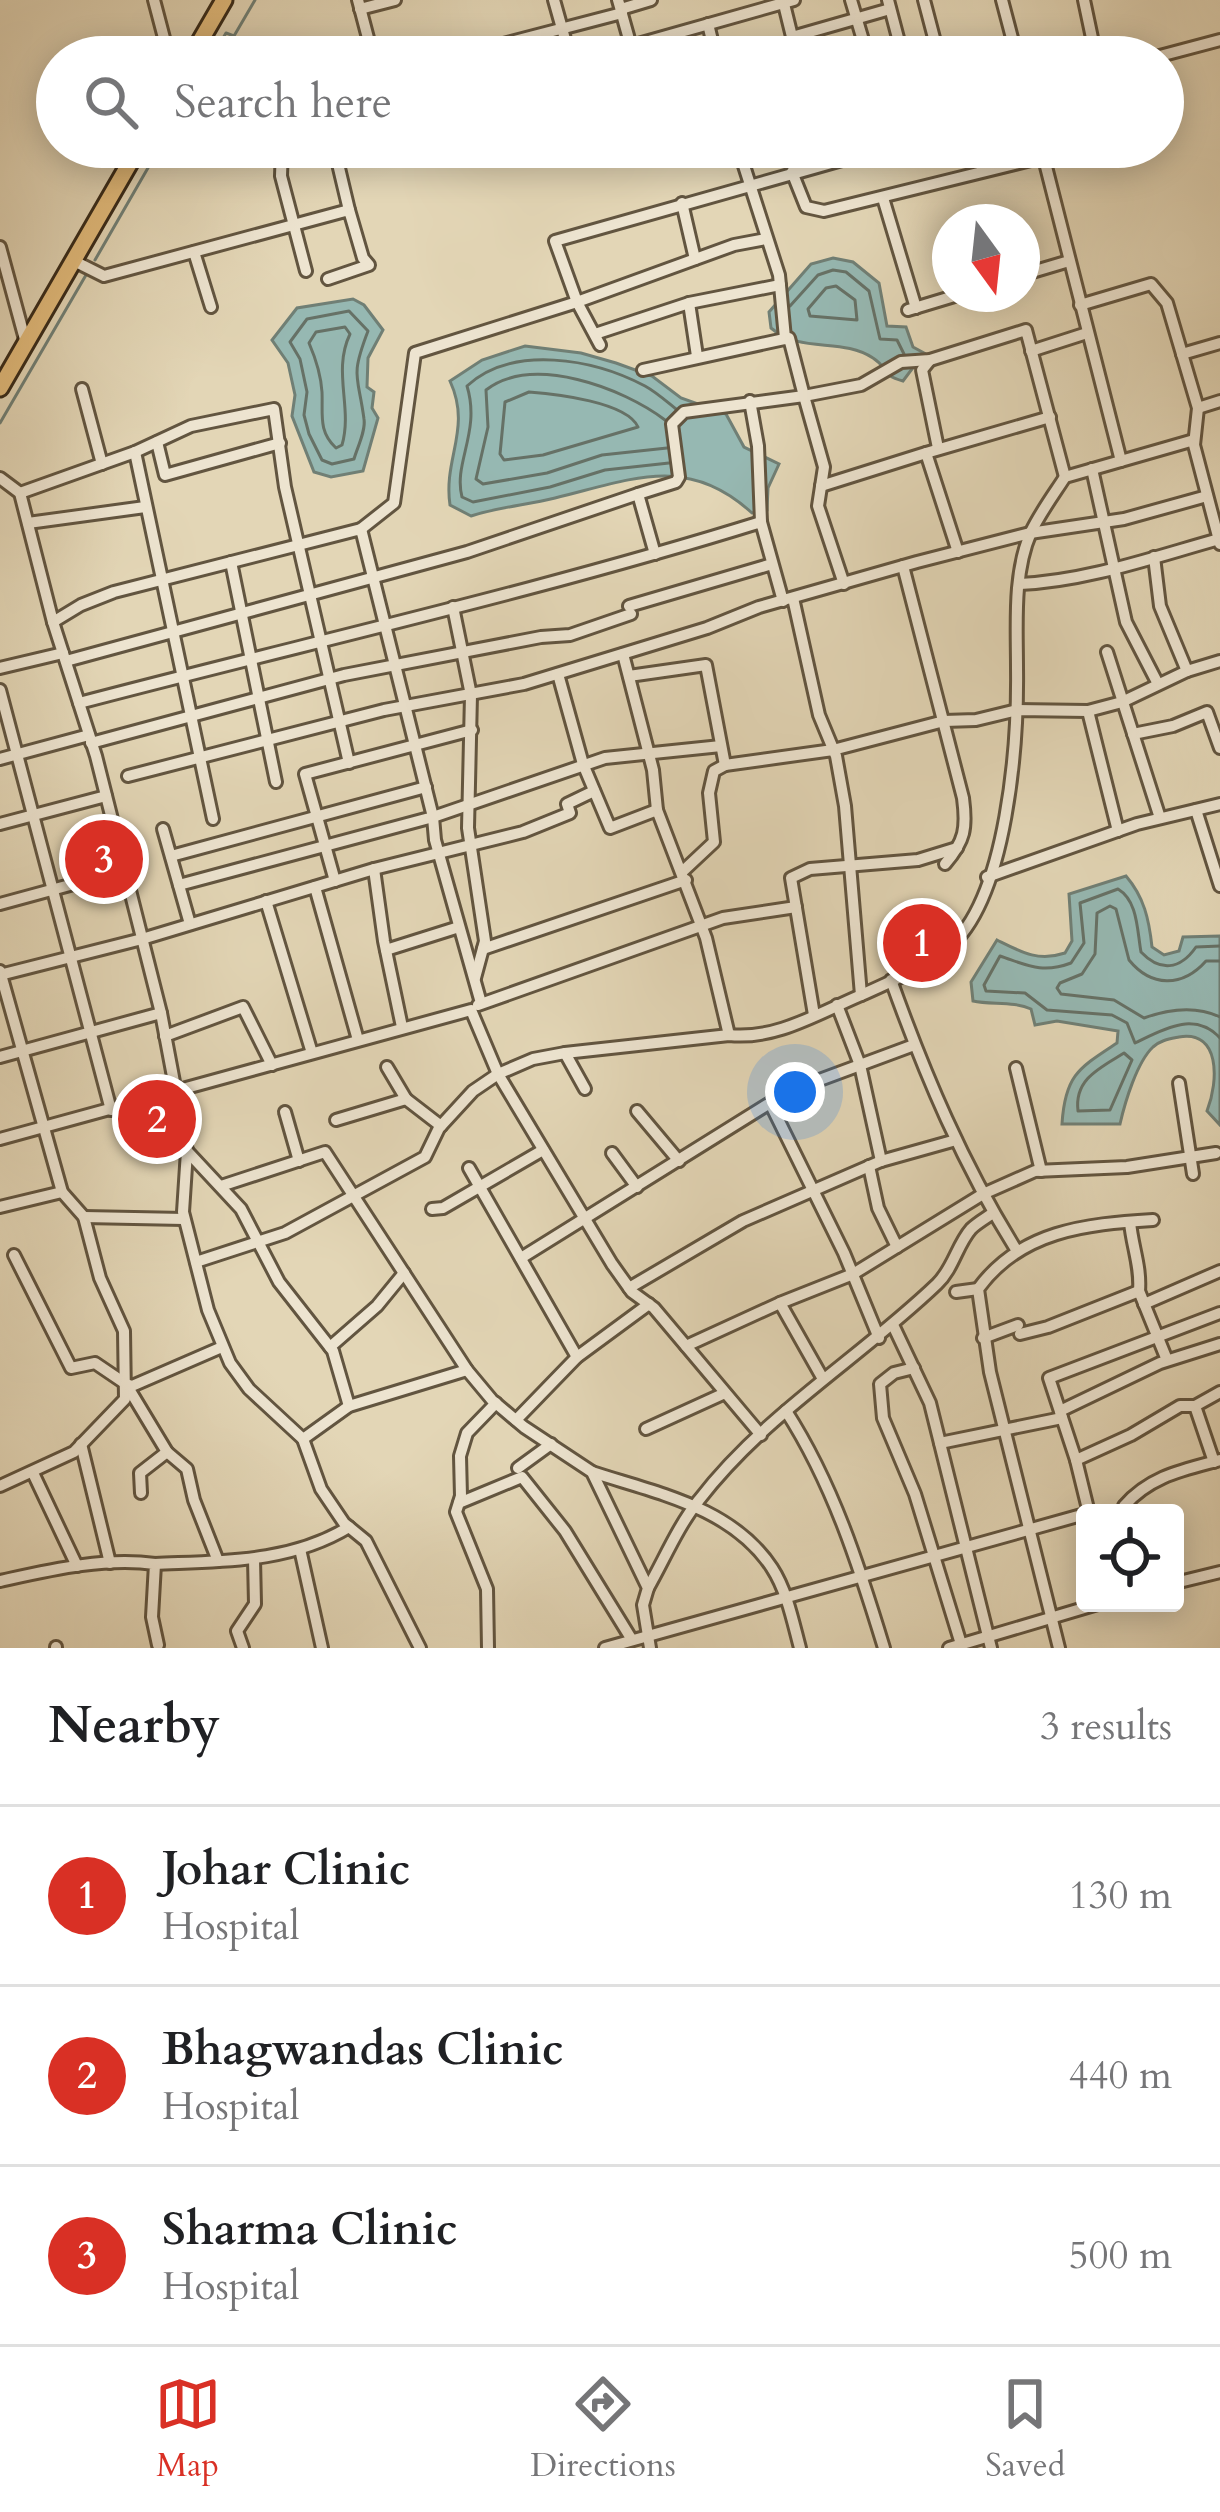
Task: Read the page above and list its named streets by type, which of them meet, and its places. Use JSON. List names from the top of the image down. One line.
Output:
{"north":"bottom","page":{"search":"Search here","pins":["3","1","2"],"heading":["Nearby","3 results"],"list":[{"mark":"1","name":"Johar Clinic","note":"Hospital","value":"130 m"},{"mark":"2","name":"Bhagwandas Clinic","note":"Hospital","value":"440 m"},{"mark":"3","name":"Sharma Clinic","note":"Hospital","value":"500 m"}],"nav":["Map","Directions","Saved"]}}
